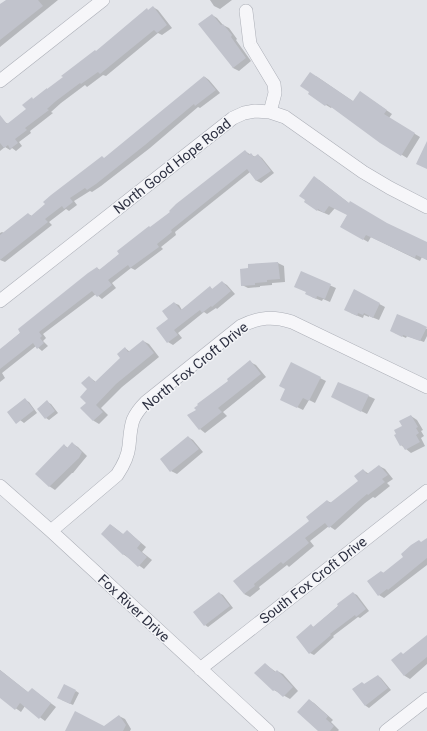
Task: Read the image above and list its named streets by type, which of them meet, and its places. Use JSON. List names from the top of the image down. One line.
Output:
{"streets":{"street":["North Good Hope Road","North Fox Croft Drive","South Fox Croft Drive","Fox River Drive"]},"crossings":[["North Fox Croft Drive","Fox River Drive"],["South Fox Croft Drive","Fox River Drive"]]}
